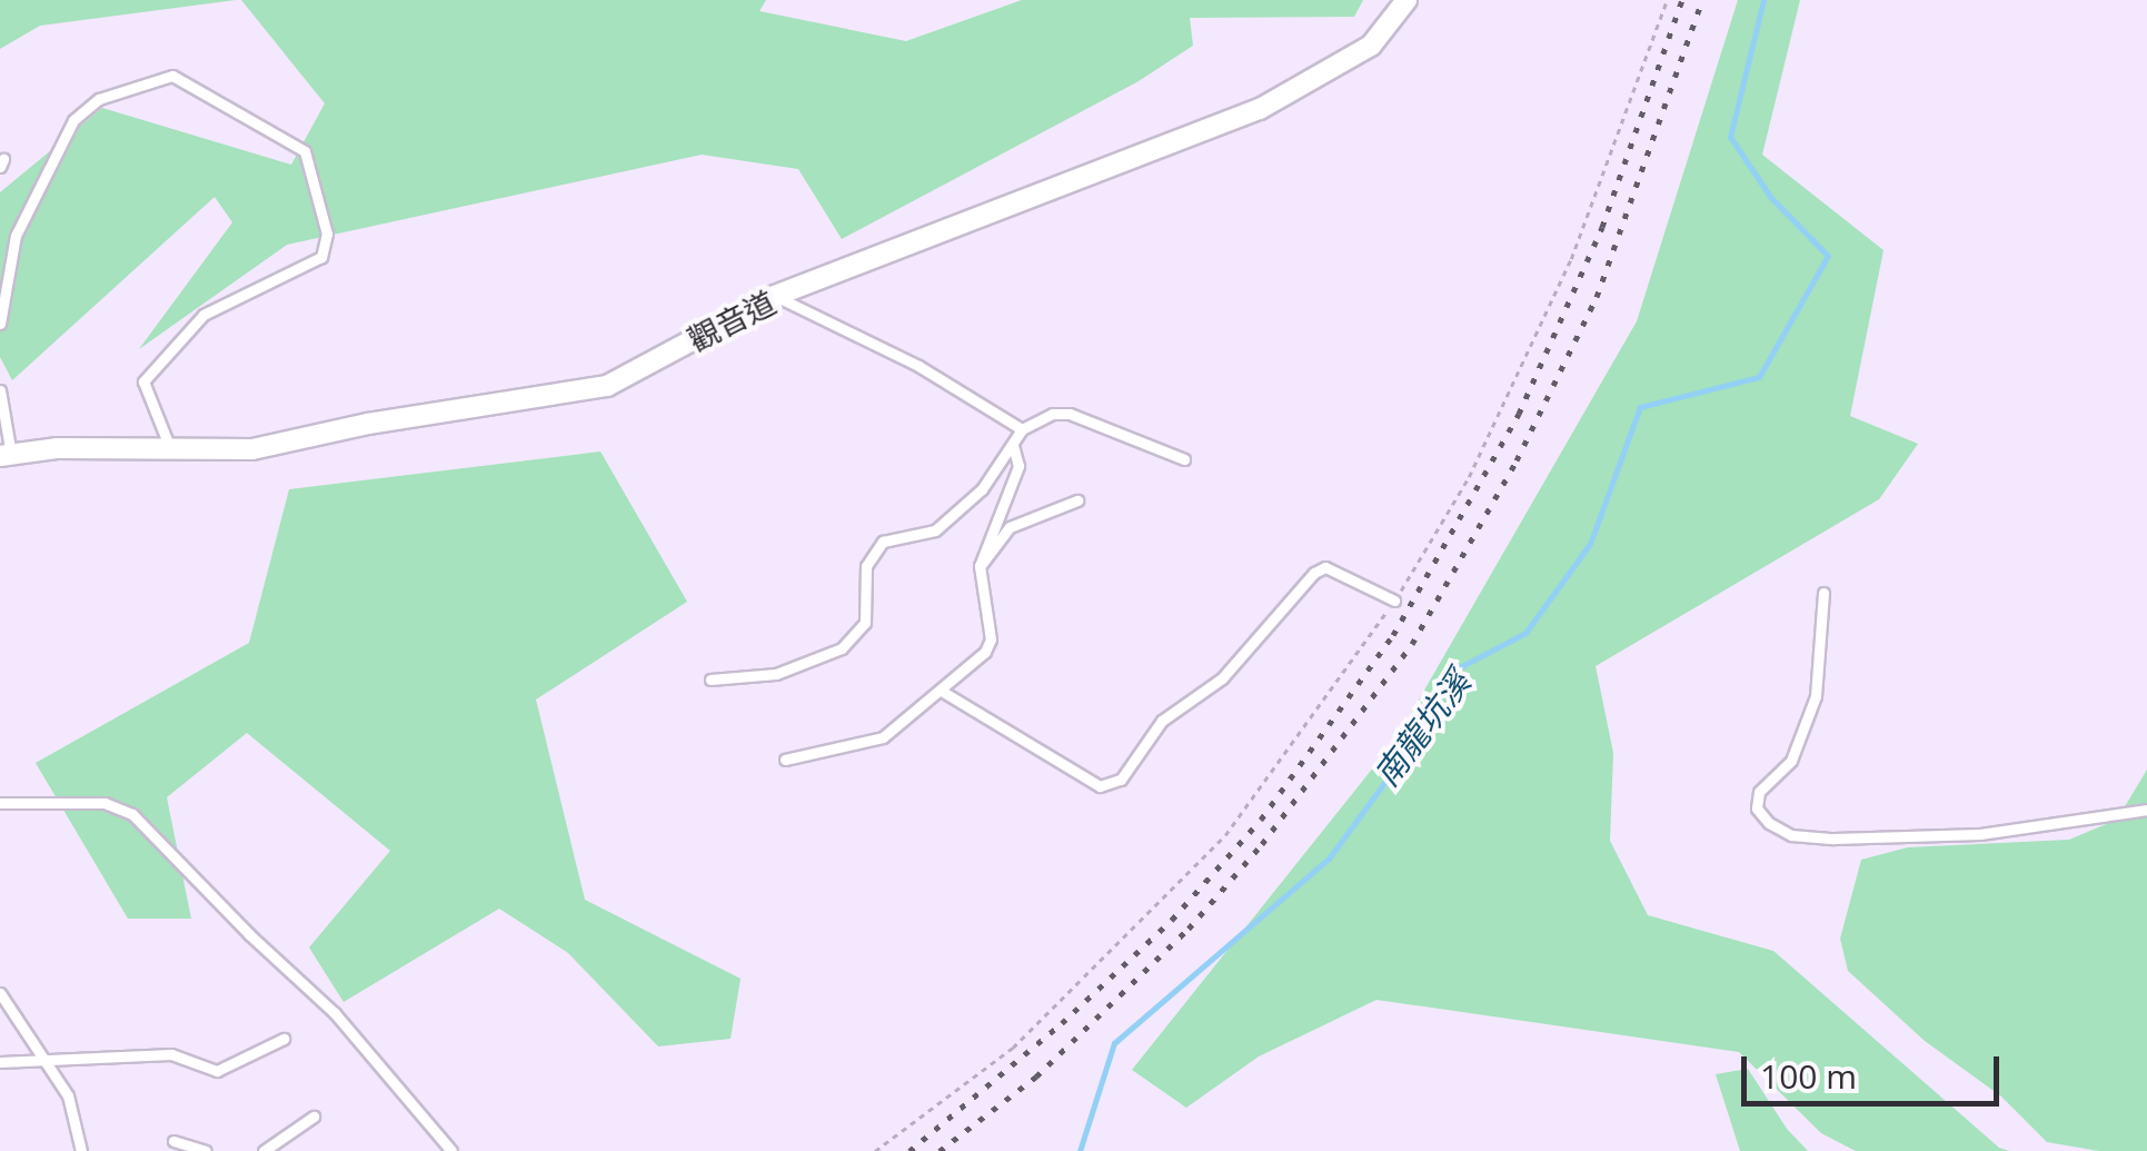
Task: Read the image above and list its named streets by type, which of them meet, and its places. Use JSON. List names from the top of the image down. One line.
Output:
{"streets":{"street":["觀音道"]},"water":["南龍坑溪"],"scale_bar":"100 m"}
